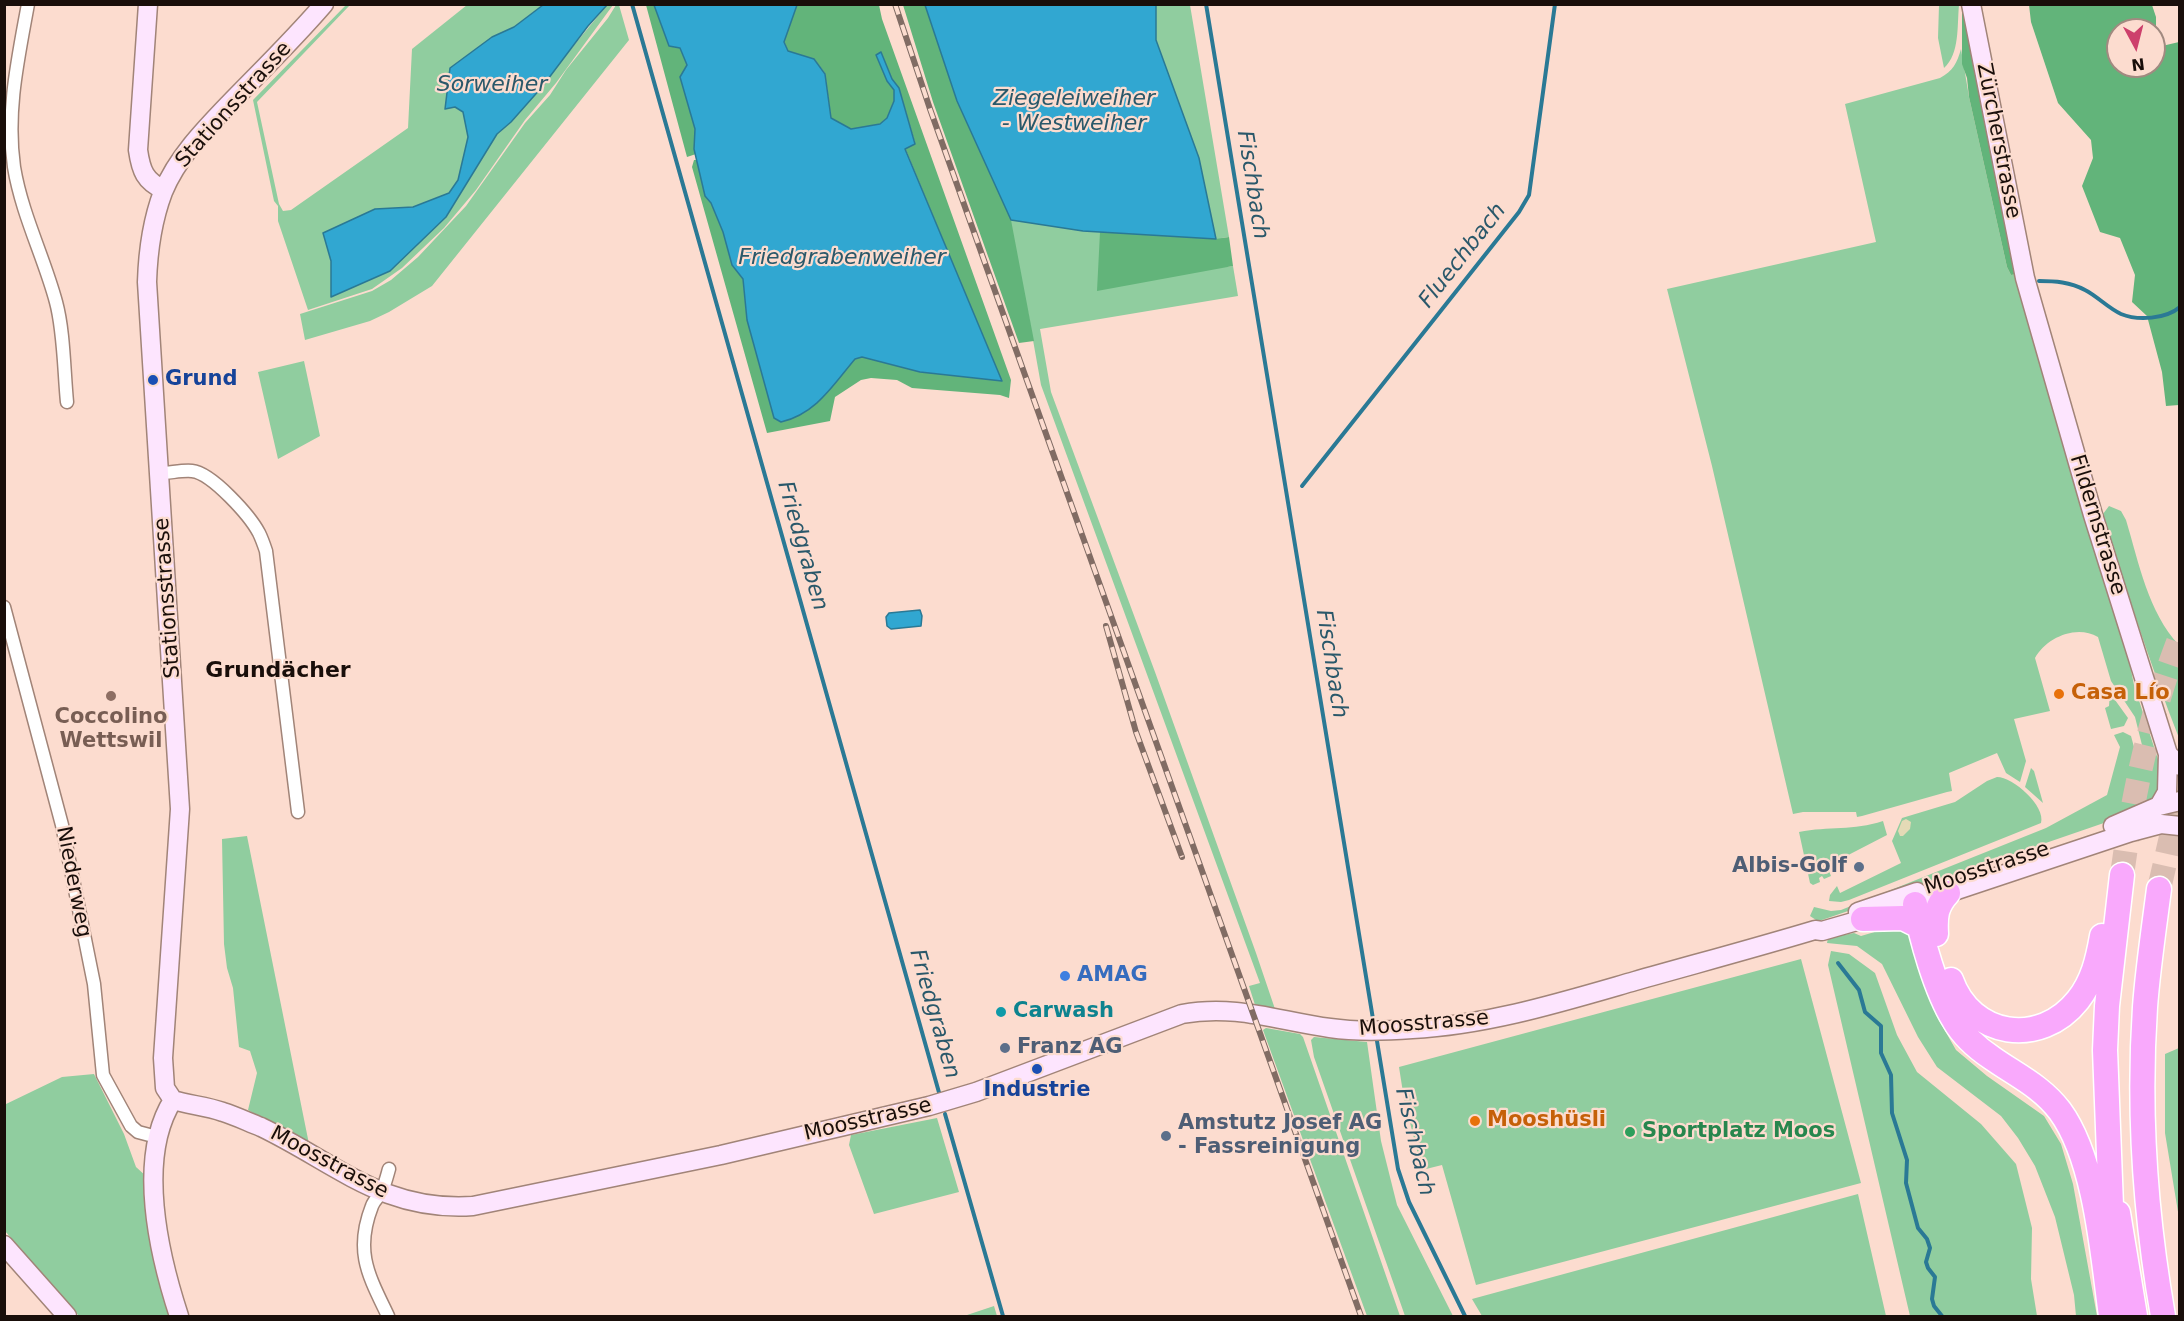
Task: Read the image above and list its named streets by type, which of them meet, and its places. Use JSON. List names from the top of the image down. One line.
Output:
{"streets":{"main road":["Stationsstrasse","Zürcherstrasse","Fildernstrasse","Moosstrasse"],"street":["Niederweg"]},"crossings":[["Stationsstrasse","Moosstrasse"],["Zürcherstrasse","Fildernstrasse"]],"districts":["Grundächer"],"water":["Sorweiher","Ziegeleiweiher - Westweiher","Fischbach","Fluechbach","Friedgrabenweiher","Friedgraben"],"places":["Grund","Casa Lío","Coccolino Wettswil","Albis-Golf","AMAG","Carwash","Franz AG","Industrie","Mooshüsli","Sportplatz Moos","Amstutz Josef AG - Fassreinigung"],"north":"bottom"}
